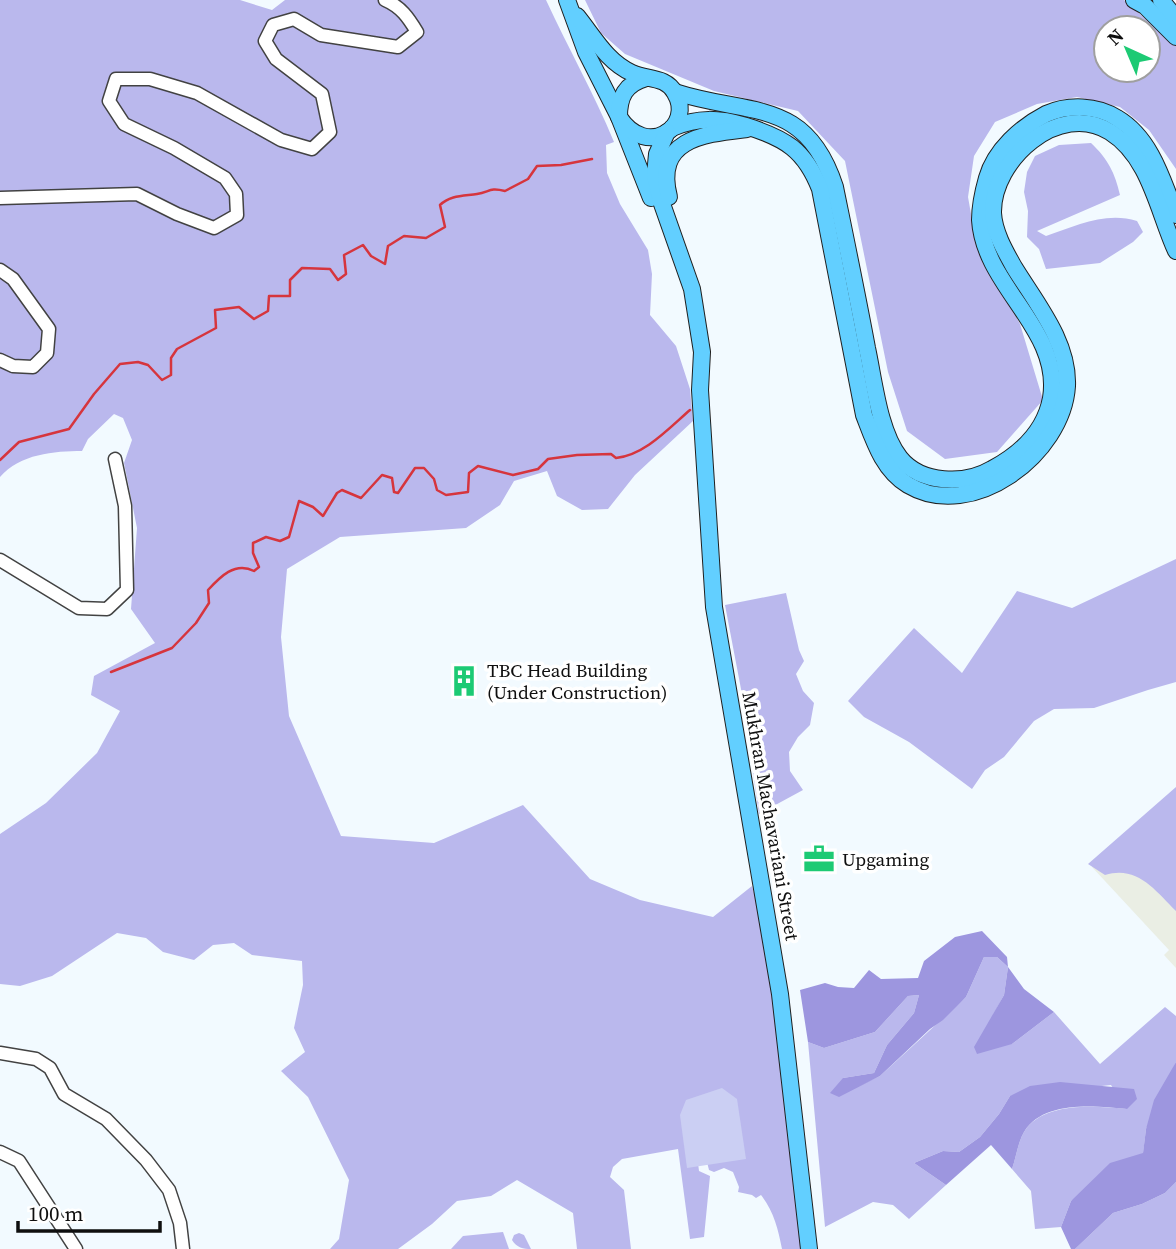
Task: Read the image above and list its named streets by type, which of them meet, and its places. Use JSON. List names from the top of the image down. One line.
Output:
{"streets":{"main road":["Mukhran Machavariani Street"]},"places":{"building":["TBC Head Building (Under Construction)"],"office":["Upgaming"]},"scale_bar":"100 m","north":"top left"}
